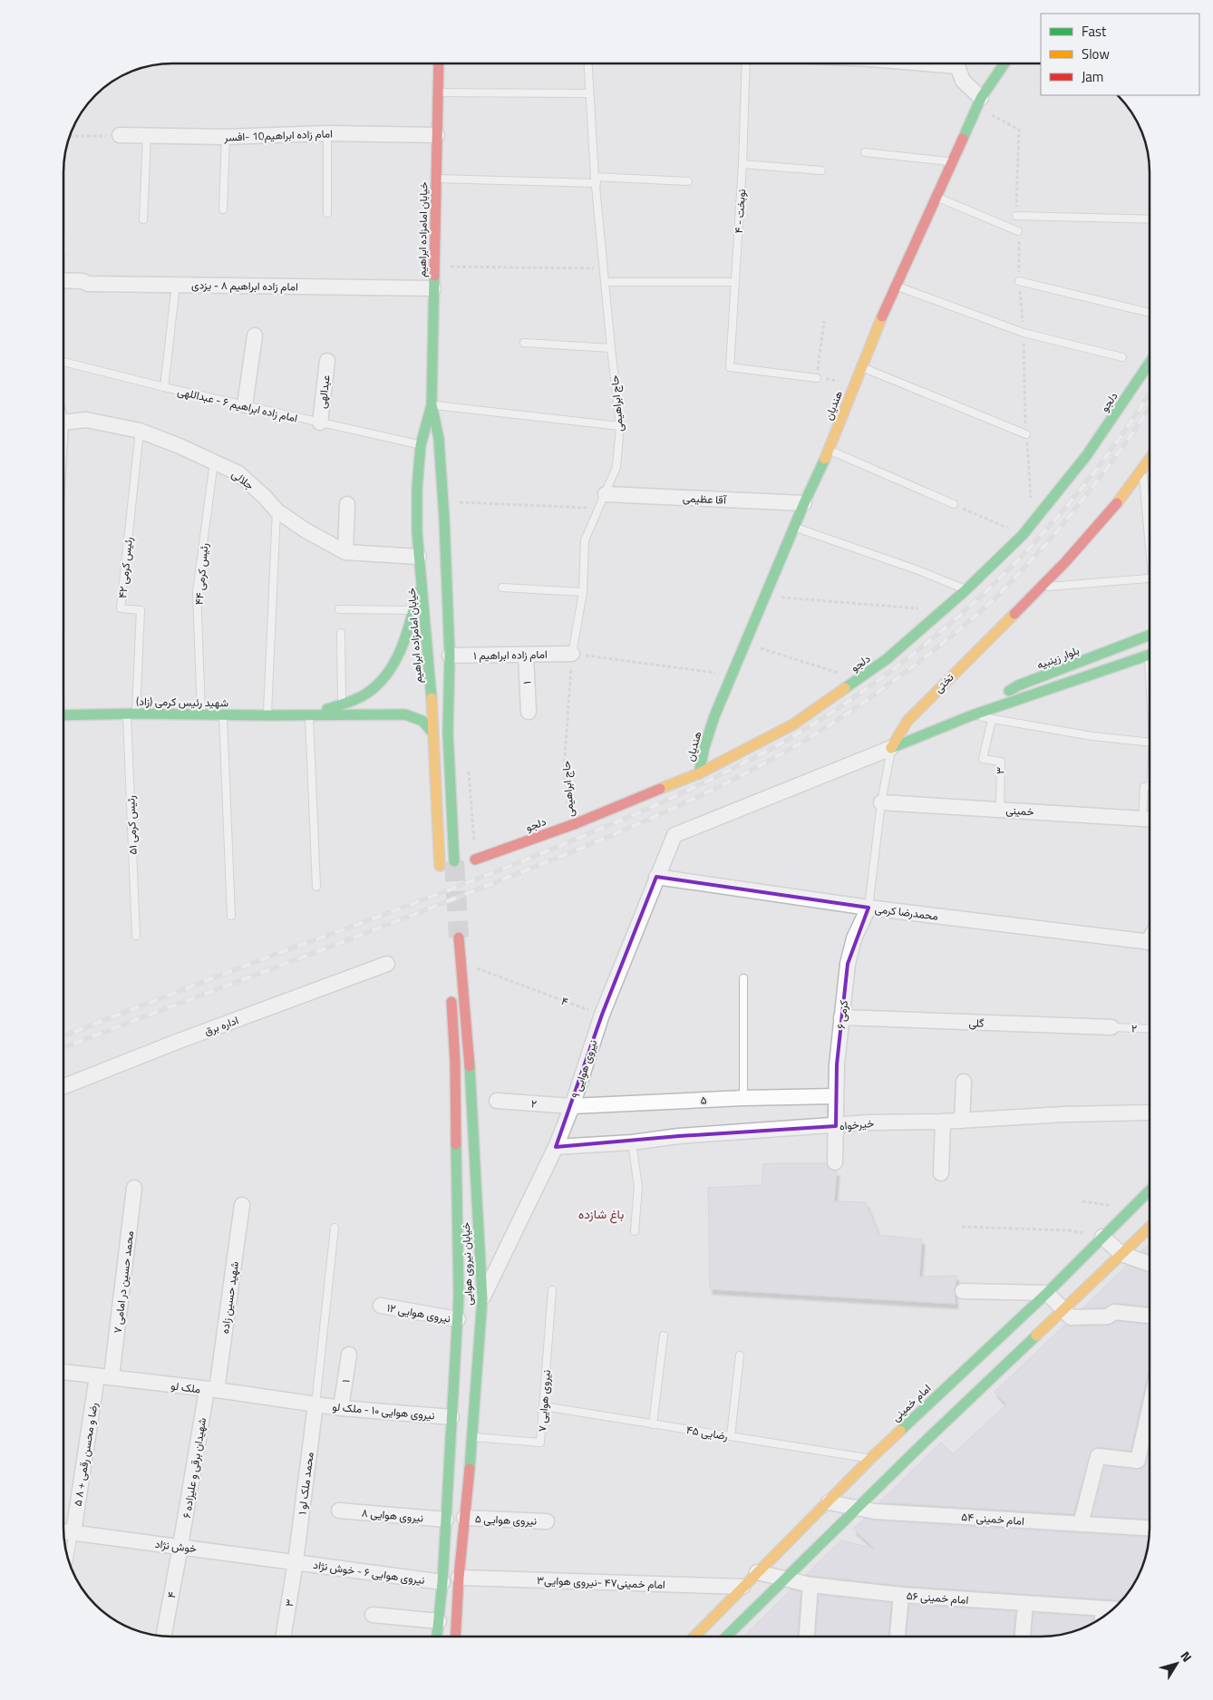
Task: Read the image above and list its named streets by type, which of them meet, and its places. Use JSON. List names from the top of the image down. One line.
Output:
{"streets":{"main road":["خیابان امامزاده ابراهیم","دلجو","هندیان","بلوار زینبیه","تختی","شهید رئیس کرمی (زاد)","خیابان نیروی هوایی","امام خمینی"],"street":["امام زاده ابراهیم10 -افسر","امام زاده ابراهیم ۸ - یزدی","عبدالهی","جلالی","آقا عظیمی","امام زاده ابراهیم ۱","۱","۳","خمینی","محمدرضا کرمی","۴","کرمی ۶","گلی","اداره برق","۲","نیروی هوایی ۹","۵","خیرخواه","۷ محمد حسین در امامی","شهید حسین زاده","نیروی هوایی ۱۲","ملک لو","نیروی هوایی ۱۰ - ملک لو","۵ رضا و محسن رقمی + ۸","۶ شهیدان برقی و علیزاده","۱ محمد ملک لو","نیروی هوایی ۸","امام خمینی ۵۴","نیروی هوایی ۵","خوش نژاد","نیروی هوایی ۶ - خوش نژاد","امام خمینی۴۷ -نیروی هوایی۳","امام خمینی ۵۶"],"lane":["۴ - نوبخت","حاج ابراهیمی","امام زاده ابراهیم ۶ - عبداللهی","رئیس کرمی ۴۲","رئیس کرمی ۴۴","رئیس کرمی ۵۱","نیروی هوایی ۷","رضایی ۴۵"]},"crossings":[["امام زاده ابراهیم10 -افسر","خیابان امامزاده ابراهیم"],["خیابان امامزاده ابراهیم","امام زاده ابراهیم ۸ - یزدی"],["خیابان امامزاده ابراهیم","امام زاده ابراهیم ۶ - عبداللهی"],["خیابان امامزاده ابراهیم","جلالی"],["خیابان امامزاده ابراهیم","امام زاده ابراهیم ۱"],["عبدالهی","امام زاده ابراهیم ۶ - عبداللهی"],["دلجو","حاج ابراهیمی"],["دلجو","هندیان"],["حاج ابراهیمی","آقا عظیمی"],["حاج ابراهیمی","امام زاده ابراهیم ۱"],["هندیان","آقا عظیمی"],["جلالی","رئیس کرمی ۴۲"],["جلالی","رئیس کرمی ۴۴"],["رئیس کرمی ۴۲","شهید رئیس کرمی (زاد)"],["رئیس کرمی ۴۲","رئیس کرمی ۵۱"],["رئیس کرمی ۴۴","شهید رئیس کرمی (زاد)"],["امام زاده ابراهیم ۱","۱"],["بلوار زینبیه","تختی"],["بلوار زینبیه","نیروی هوایی ۹"],["۱","نیروی هوایی ۱۰ - ملک لو"],["تختی","نیروی هوایی ۹"],["شهید رئیس کرمی (زاد)","رئیس کرمی ۵۱"],["۳","خمینی"],["۳","۱ محمد ملک لو"],["۳","خوش نژاد"],["۳","نیروی هوایی ۶ - خوش نژاد"],["محمدرضا کرمی","کرمی ۶"],["محمدرضا کرمی","نیروی هوایی ۹"],["۴","نیروی هوایی ۹"],["۴","خیابان نیروی هوایی"],["۴","۶ شهیدان برقی و علیزاده"],["۴","خوش نژاد"],["کرمی ۶","گلی"],["کرمی ۶","۵"],["کرمی ۶","خیرخواه"],["گلی","۲"],["۲","نیروی هوایی ۹"],["۲","۵"],["نیروی هوایی ۹","۵"],["نیروی هوایی ۹","خیرخواه"],["نیروی هوایی ۹","خیابان نیروی هوایی"],["خیابان نیروی هوایی","نیروی هوایی ۱۲"],["خیابان نیروی هوایی","نیروی هوایی ۷"],["خیابان نیروی هوایی","نیروی هوایی ۱۰ - ملک لو"],["خیابان نیروی هوایی","نیروی هوایی ۸"],["خیابان نیروی هوایی","نیروی هوایی ۵"],["خیابان نیروی هوایی","نیروی هوایی ۶ - خوش نژاد"],["خیابان نیروی هوایی","امام خمینی۴۷ -نیروی هوایی۳"],["۷ محمد حسین در امامی","ملک لو"],["۷ محمد حسین در امامی","۵ رضا و محسن رقمی + ۸"],["شهید حسین زاده","ملک لو"],["شهید حسین زاده","۶ شهیدان برقی و علیزاده"],["ملک لو","نیروی هوایی ۱۰ - ملک لو"],["ملک لو","۵ رضا و محسن رقمی + ۸"],["ملک لو","۶ شهیدان برقی و علیزاده"],["ملک لو","۱ محمد ملک لو"],["نیروی هوایی ۷","رضایی ۴۵"],["امام خمینی","رضایی ۴۵"],["امام خمینی","امام خمینی ۵۴"],["امام خمینی","امام خمینی۴۷ -نیروی هوایی۳"],["امام خمینی","امام خمینی ۵۶"],["نیروی هوایی ۱۰ - ملک لو","۱ محمد ملک لو"],["۵ رضا و محسن رقمی + ۸","خوش نژاد"],["۶ شهیدان برقی و علیزاده","خوش نژاد"],["۱ محمد ملک لو","خوش نژاد"],["۱ محمد ملک لو","نیروی هوایی ۶ - خوش نژاد"],["خوش نژاد","نیروی هوایی ۶ - خوش نژاد"]],"districts":["باغ شازده"],"legend":["Fast","Slow","Jam"],"north":"top right"}
